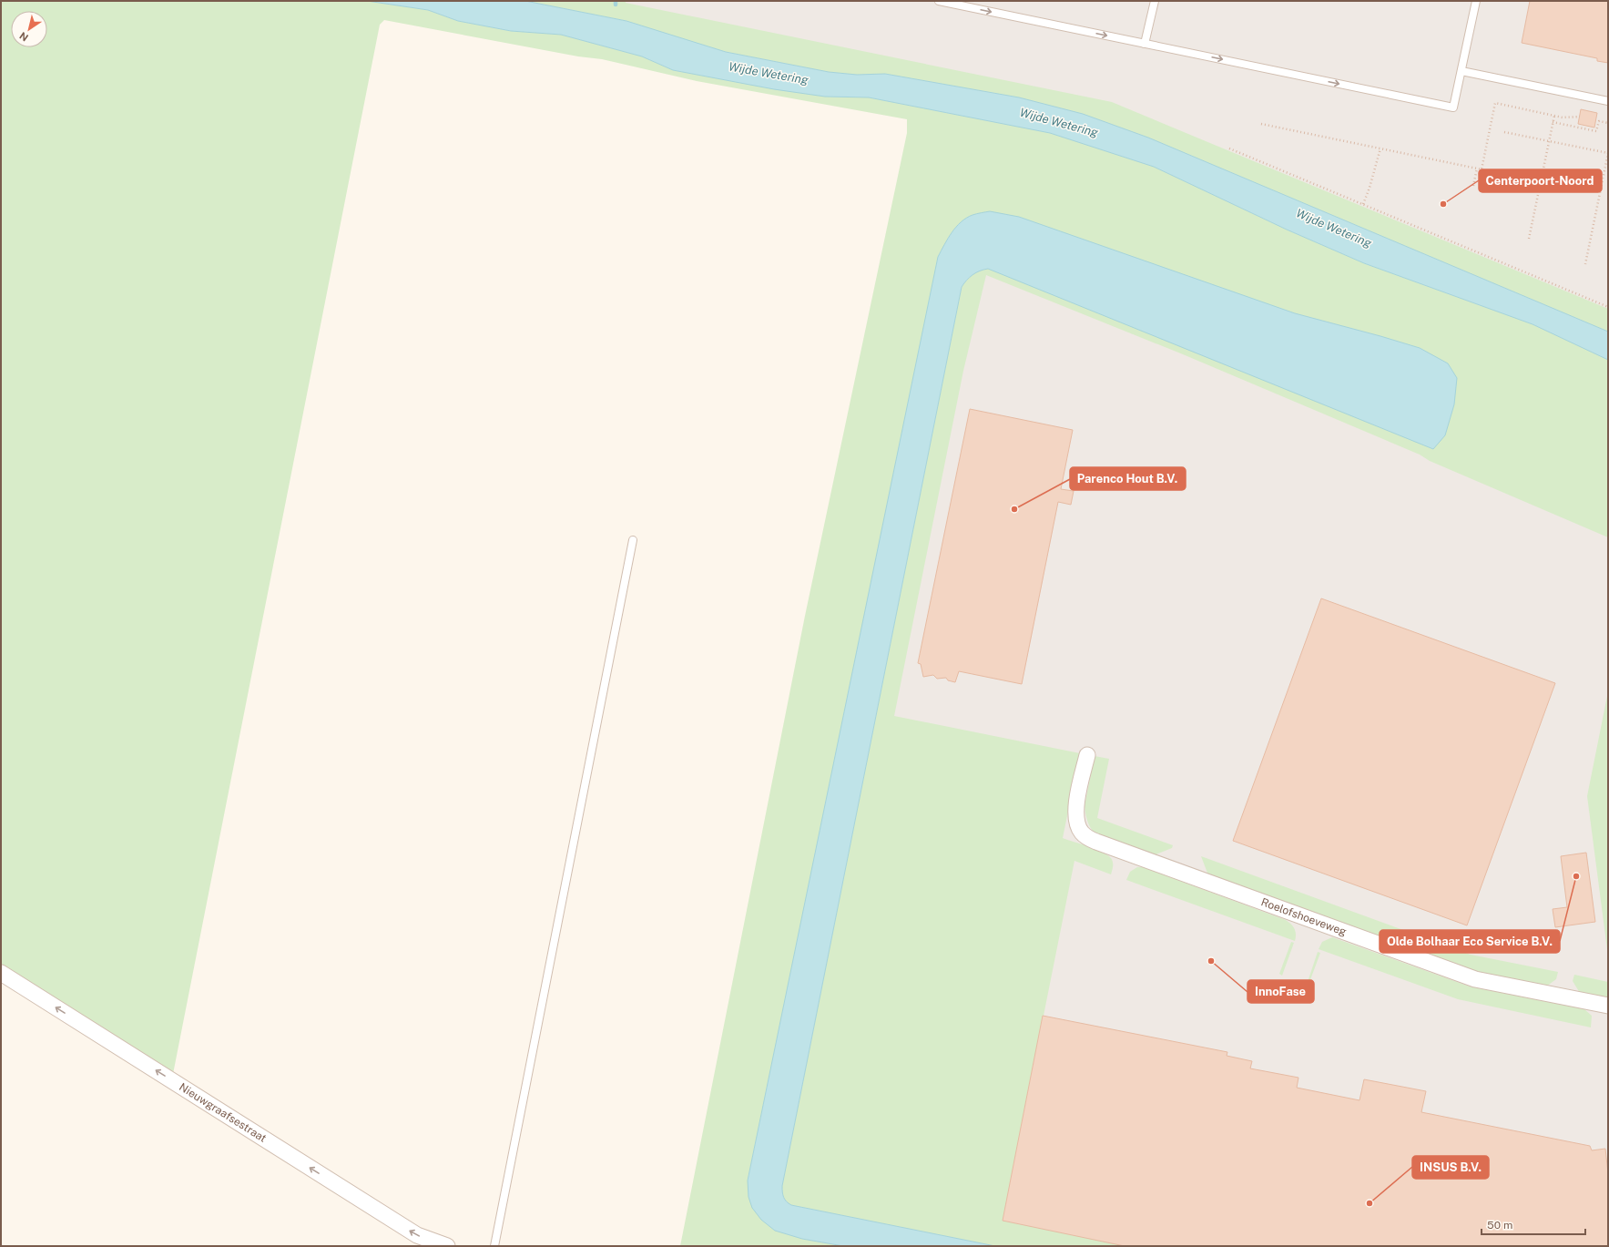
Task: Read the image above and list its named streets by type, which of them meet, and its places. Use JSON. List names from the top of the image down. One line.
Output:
{"streets":{"street":["Roelofshoeveweg","Nieuwgraafsestraat"]},"one_way":["Nieuwgraafsestraat"],"water":["Wijde Wetering"],"places":["Centerpoort-Noord","Parenco Hout B.V.","Olde Bolhaar Eco Service B.V.","InnoFase","INSUS B.V."],"scale_bar":"50 m","north":"bottom left"}
